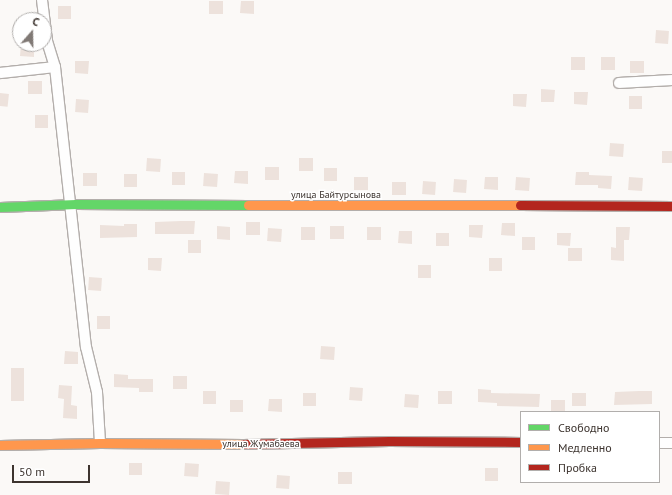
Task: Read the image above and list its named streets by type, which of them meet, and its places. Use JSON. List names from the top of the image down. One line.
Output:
{"streets":{"street":["улица Байтурсынова","улица Жумабаева"]},"legend":["Свободно","Медленно","Пробка"],"scale_bar":"50 m","north":"top"}
